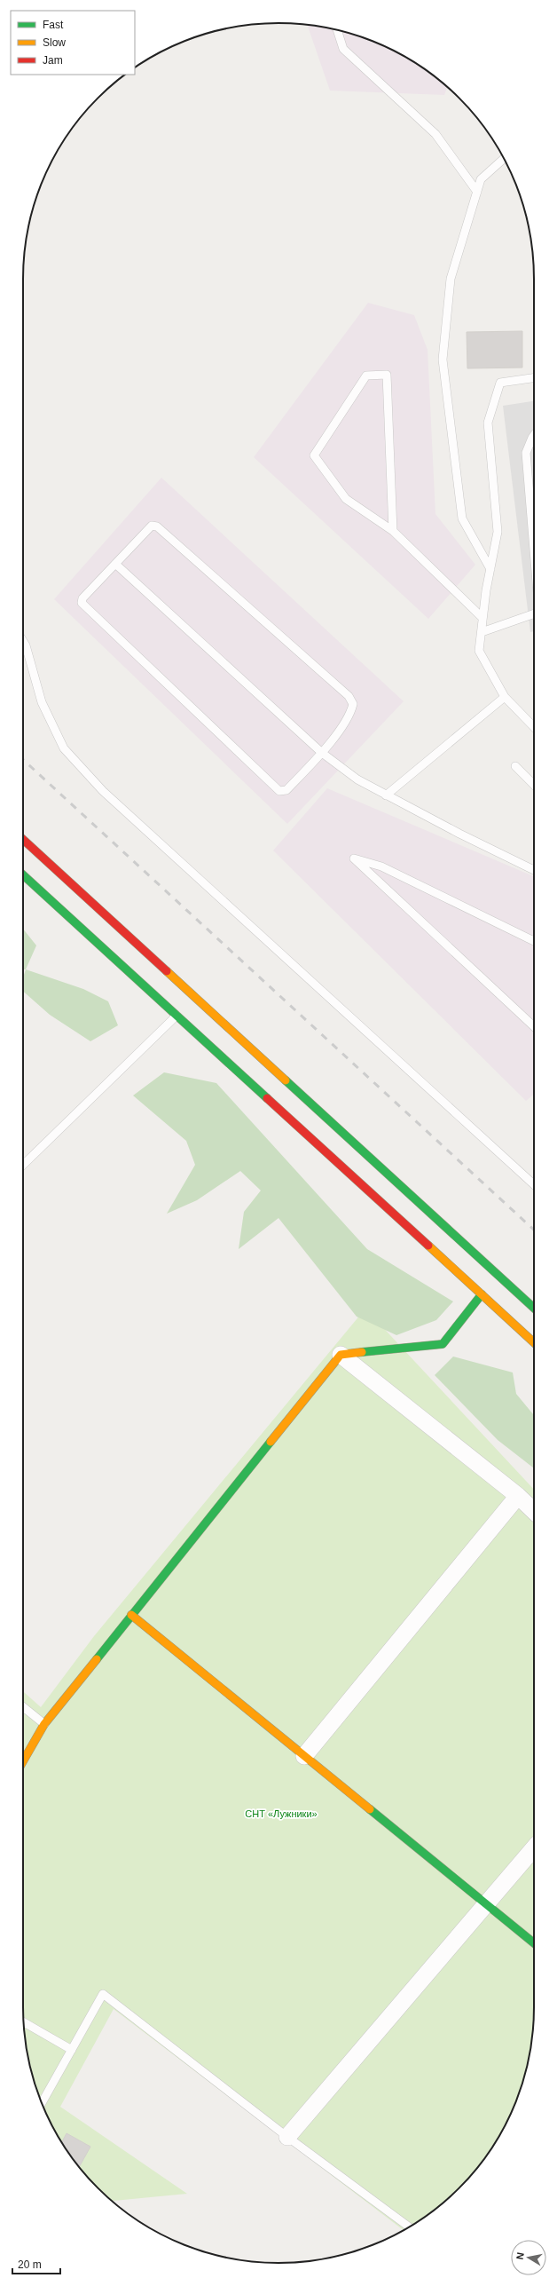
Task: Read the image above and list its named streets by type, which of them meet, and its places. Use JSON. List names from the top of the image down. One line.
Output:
{"parks":["СНТ «Лужники»"],"legend":["Fast","Slow","Jam"],"scale_bar":"20 m","north":"left"}
